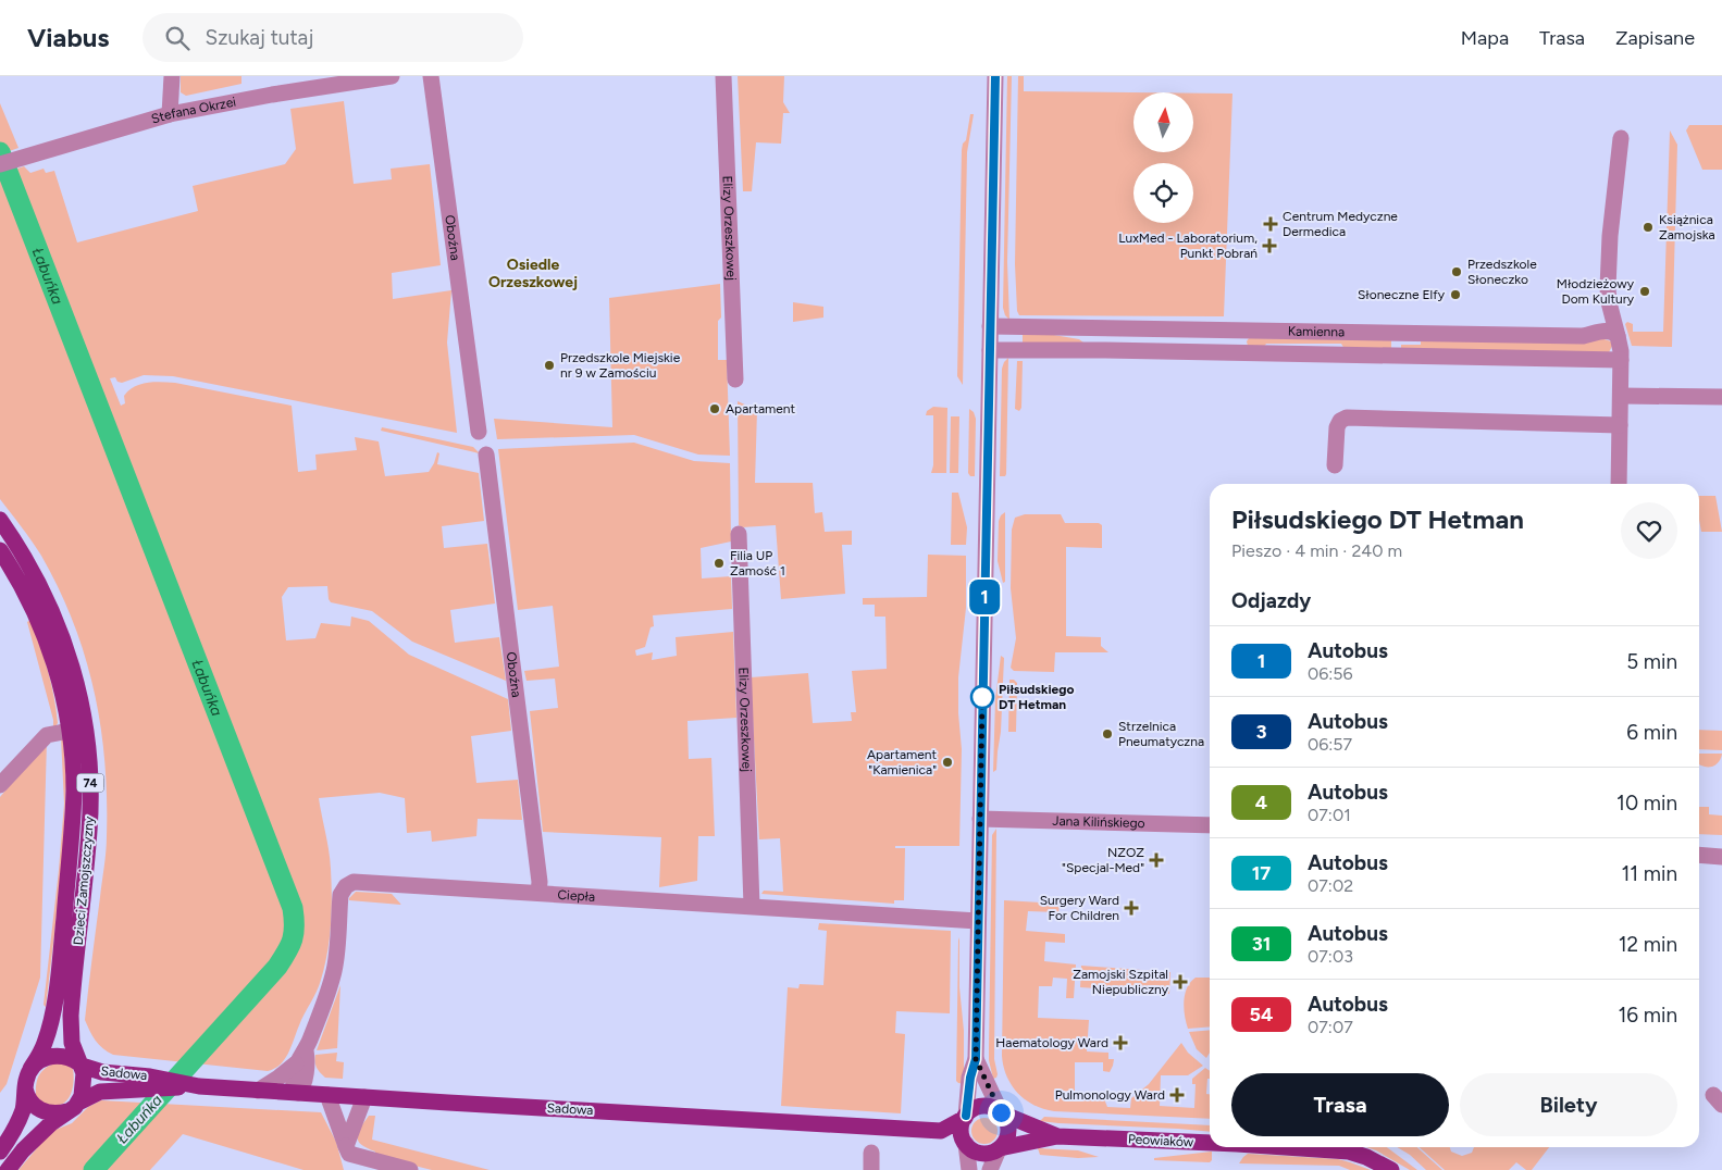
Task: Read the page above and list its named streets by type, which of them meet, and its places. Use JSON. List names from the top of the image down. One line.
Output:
{"streets":{"main road":["74","Dzieci Zamojszczyzny","Sadowa","Peowiaków"],"street":["Stefana Okrzei","Elizy Orzeszkowej","Oboźna","Kamienna","Jana Kilińskiego","Ciepła"]},"crossings":[["Elizy Orzeszkowej","Ciepła"],["Oboźna","Ciepła"],["74","Dzieci Zamojszczyzny"],["74","Sadowa"],["Dzieci Zamojszczyzny","Sadowa"],["Ciepła","Sadowa"],["Sadowa","Peowiaków"]],"districts":["Osiedle Orzeszkowej"],"water":["Łabuńka"],"places":{"health":["Centrum Medyczne Dermedica","LuxMed - Laboratorium, Punkt Pobrań","NZOZ \"Specjal-Med\"","Surgery Ward For Children","Zamojski Szpital Niepubliczny","Haematology Ward","Pulmonology Ward"],"other":["Książnica Zamojska","Przedszkole Słoneczko","Młodzieżowy Dom Kultury","Słoneczne Elfy","Przedszkole Miejskie nr 9 w Zamościu","Apartament","Filia UP Zamość 1","Piłsudskiego DT Hetman","Strzelnica Pneumatyczna","Apartament \"Kamienica\""]},"lines":["bus line 1"],"north":"top","page":{"header":"Viabus","search":"Szukaj tutaj","nav":["Mapa","Trasa","Zapisane"],"on_map":"1","heading":[["Piłsudskiego DT Hetman","Pieszo · 4 min · 240 m"],"Odjazdy"],"list":[{"mark":"1","name":"Autobus","note":"06:56","value":"5 min"},{"mark":"3","name":"Autobus","note":"06:57","value":"6 min"},{"mark":"4","name":"Autobus","note":"07:01","value":"10 min"},{"mark":"17","name":"Autobus","note":"07:02","value":"11 min"},{"mark":"31","name":"Autobus","note":"07:03","value":"12 min"},{"mark":"54","name":"Autobus","note":"07:07","value":"16 min"}],"buttons":["Trasa","Bilety"]}}
